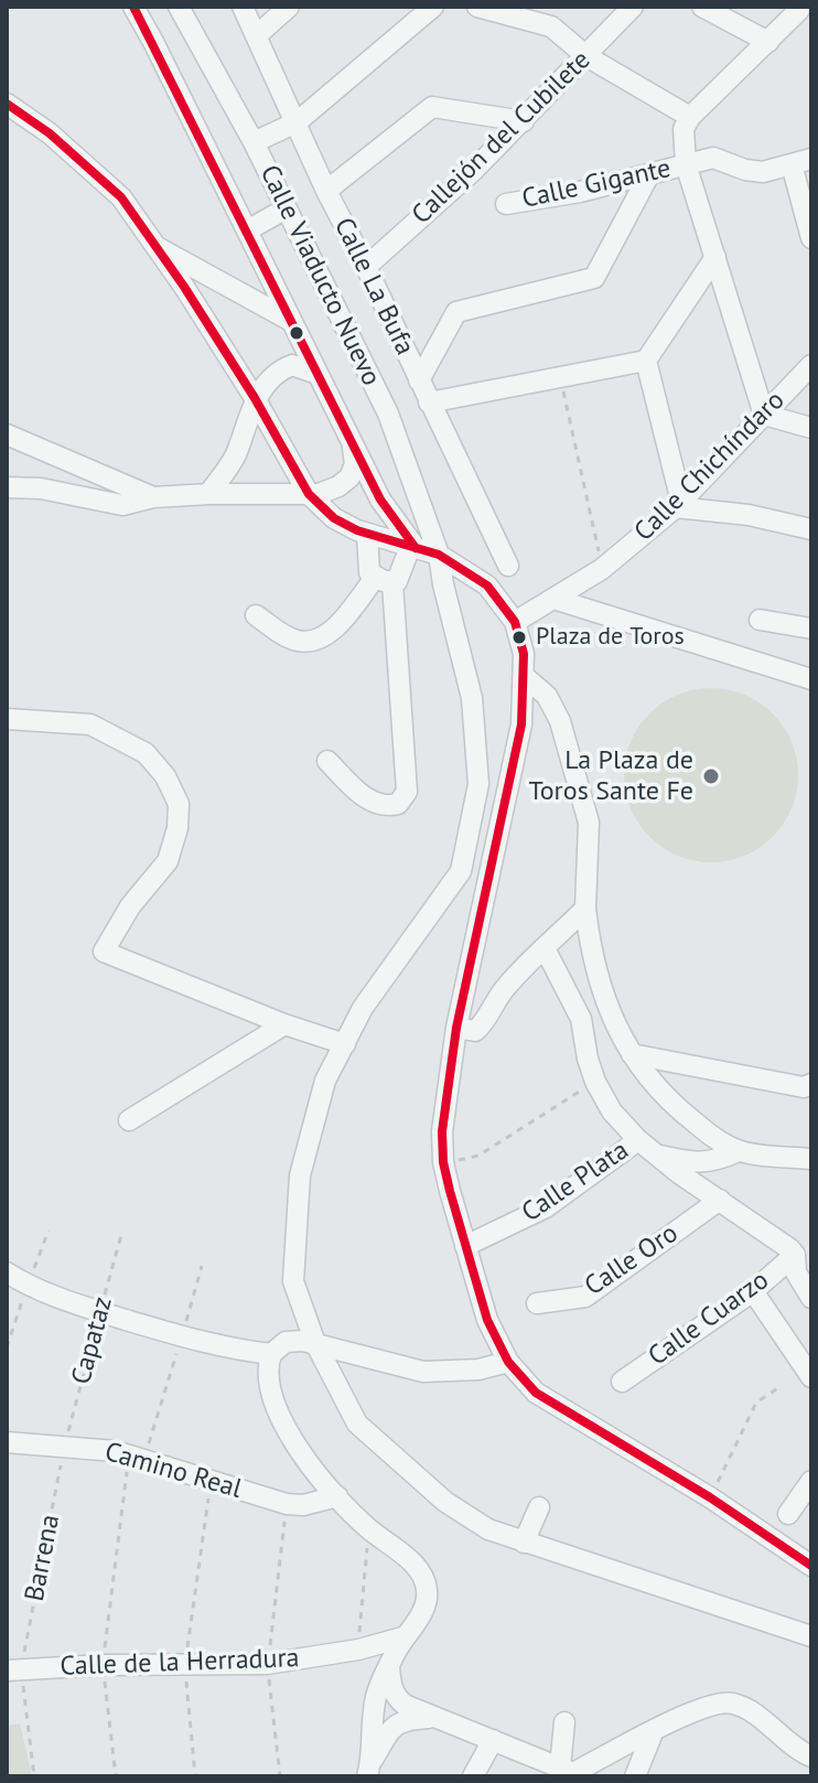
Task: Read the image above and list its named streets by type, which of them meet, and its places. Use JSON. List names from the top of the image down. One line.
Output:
{"streets":{"street":["Callejón del Cubilete","Calle Gigante","Calle Viaducto Nuevo","Calle La Bufa","Calle Chichíndaro","Calle Plata","Calle Oro","Calle Cuarzo","Camino Real","Calle de la Herradura"],"path":["Capataz","Barrena"]},"crossings":[["Callejón del Cubilete","Calle La Bufa"],["Capataz","Camino Real"],["Capataz","Barrena"],["Camino Real","Barrena"],["Barrena","Calle de la Herradura"]],"places":["Plaza de Toros","La Plaza de Toros Sante Fe"]}
